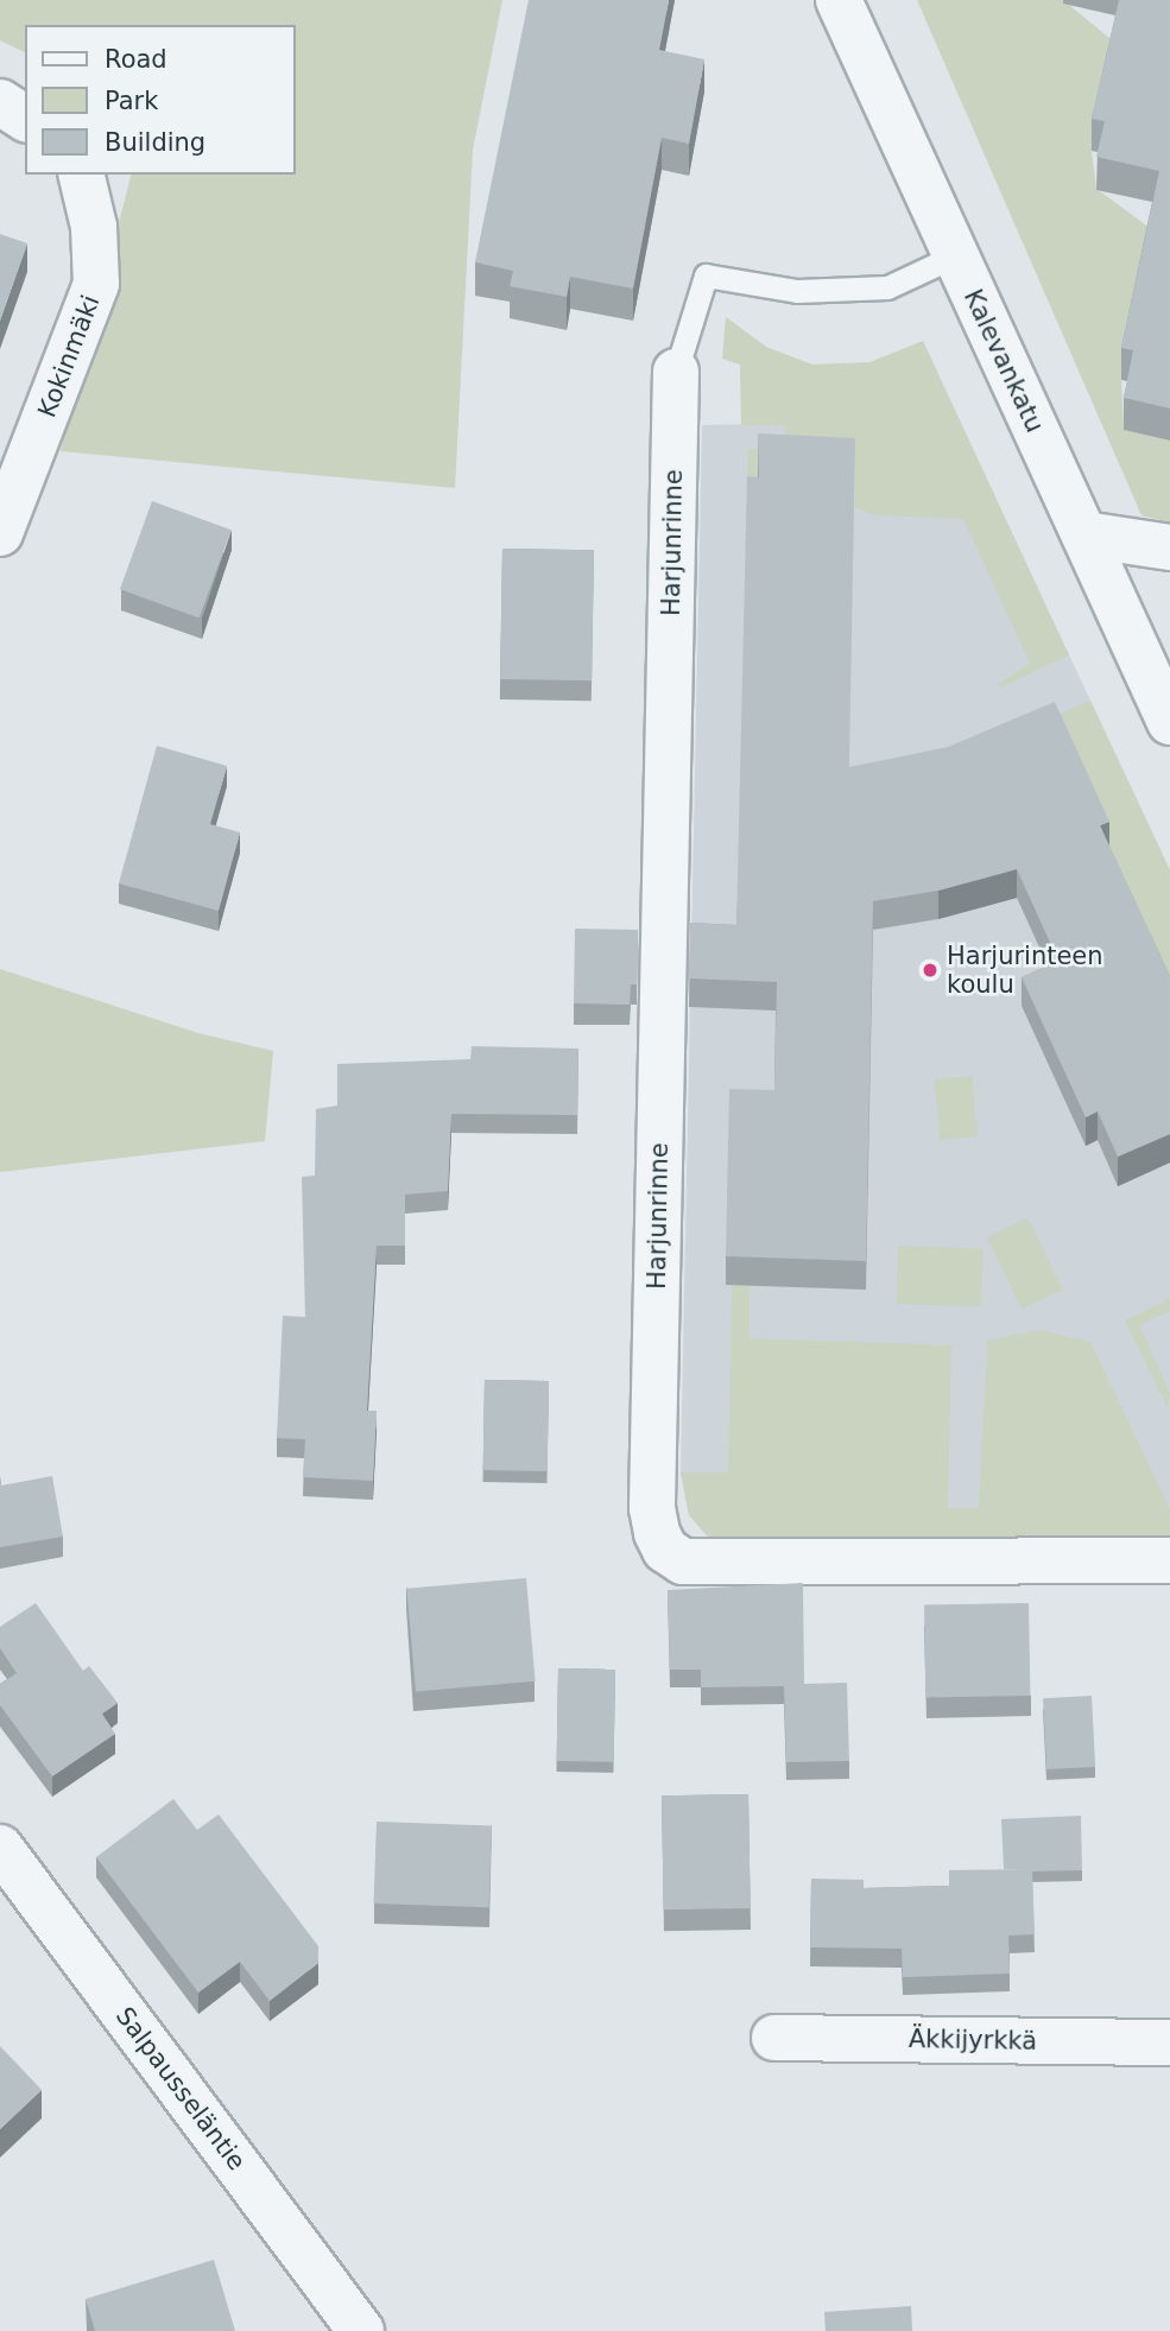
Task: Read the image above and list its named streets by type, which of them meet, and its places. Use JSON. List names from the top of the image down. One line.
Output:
{"streets":{"street":["Kokinmäki","Kalevankatu","Harjunrinne","Äkkijyrkkä","Salpausseläntie"]},"places":["Harjurinteen koulu"],"legend":["Road","Park","Building"]}
